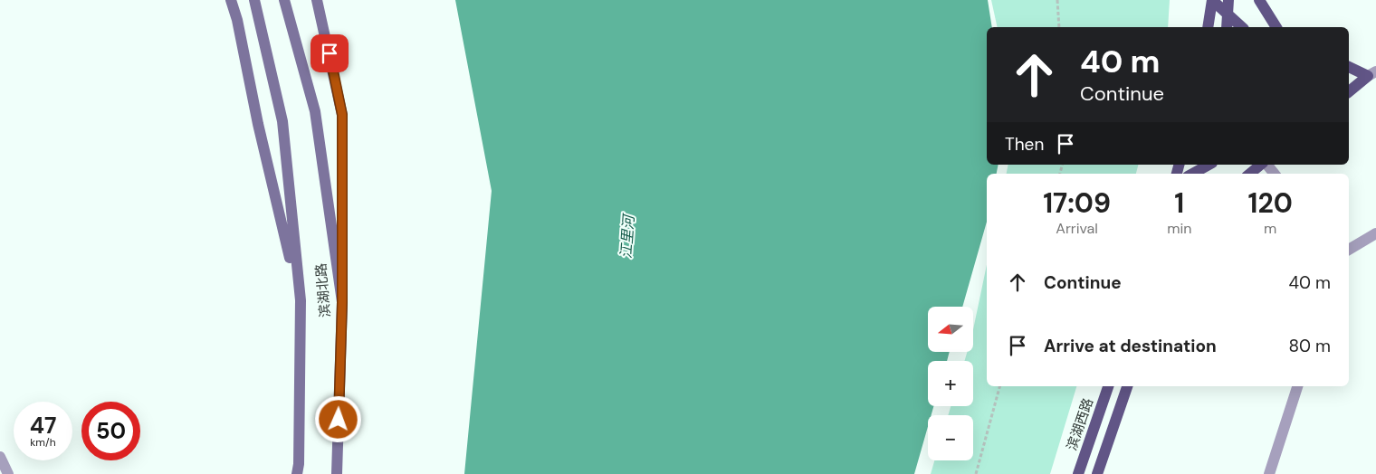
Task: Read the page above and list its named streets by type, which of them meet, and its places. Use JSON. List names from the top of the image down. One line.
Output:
{"streets":{"main road":["滨湖北路","滨湖西路"]},"water":["江里河"],"north":"left","page":{"turn":["40 m","Continue"],"then":"Then","eta":["17:09","Arrival","1","min","120","m"],"list":[{"name":"Continue","value":"40 m"},{"name":"Arrive at destination","value":"80 m"}],"map_buttons":["+","−"],"speed":"47 km/h","limit":"50"}}
